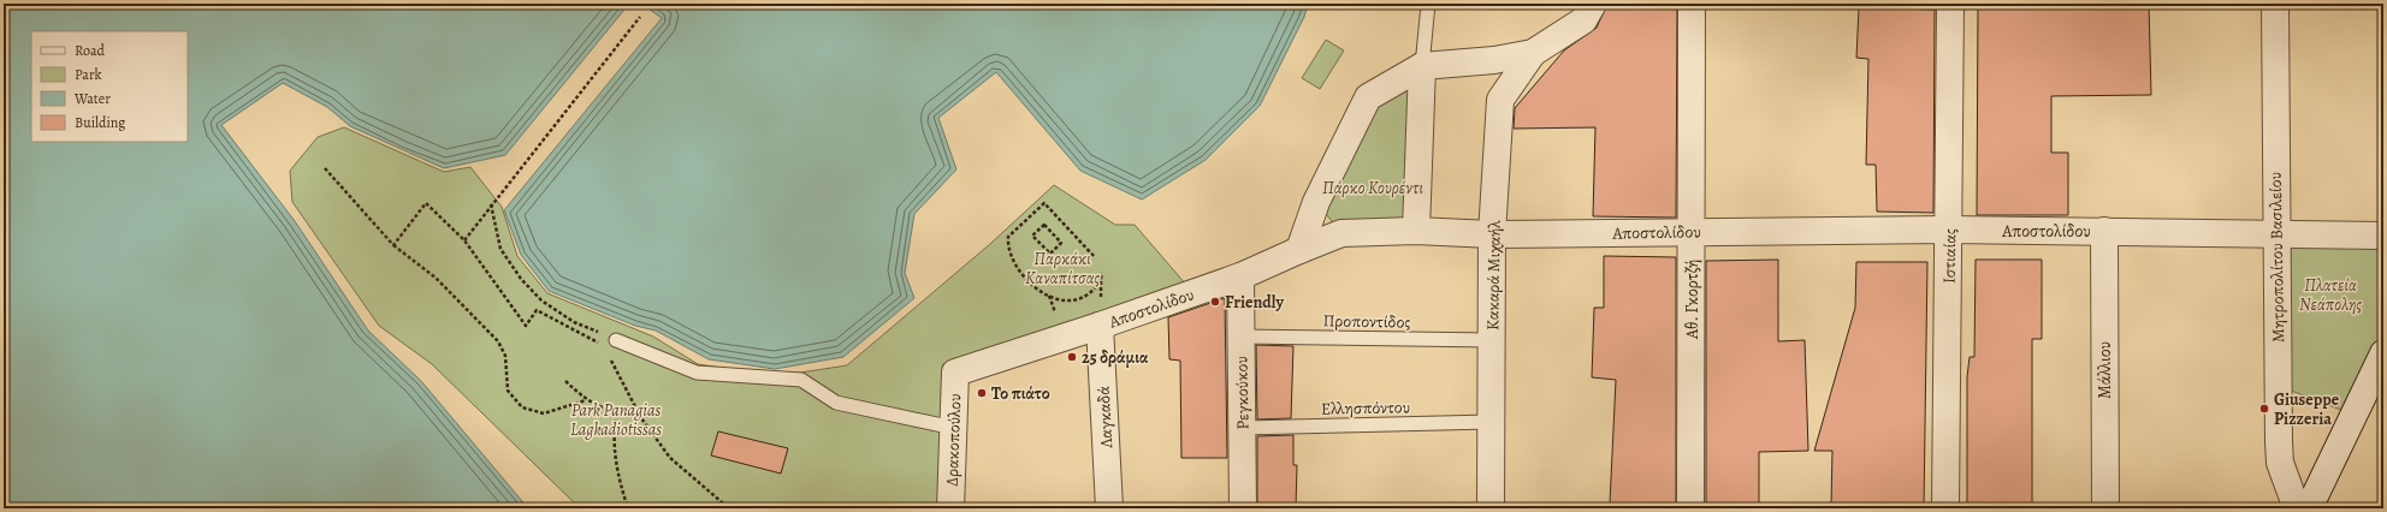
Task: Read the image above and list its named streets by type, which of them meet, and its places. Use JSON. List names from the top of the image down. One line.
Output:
{"streets":{"street":["Αποστολίδου","Ιστιαίας","Μητροπολίτου Βασιλείου","Κακαρά Μιχαήλ","Αθ. Γκορτζή","Μάλλιου","Ρεγκούκου","Λαγκαδά","Δρακοπούλου"],"lane":["Προποντίδος","Ελλησπόντου"]},"crossings":[["Αποστολίδου","Ιστιαίας"],["Αποστολίδου","Μητροπολίτου Βασιλείου"],["Αποστολίδου","Κακαρά Μιχαήλ"],["Αποστολίδου","Αθ. Γκορτζή"],["Αποστολίδου","Μάλλιου"],["Αποστολίδου","Ρεγκούκου"],["Αποστολίδου","Λαγκαδά"],["Αποστολίδου","Δρακοπούλου"],["Κακαρά Μιχαήλ","Προποντίδος"],["Κακαρά Μιχαήλ","Ελλησπόντου"],["Προποντίδος","Ρεγκούκου"],["Ρεγκούκου","Ελλησπόντου"]],"parks":["Πάρκο Κουρέντι","Παρκάκι Καναπίτσας","Πλατεία Νεάπολης","Park Panagias Lagkadiotissas"],"places":["Friendly","25 δράμια","Το πιάτο","Giuseppe Pizzeria"],"legend":["Road","Park","Water","Building"]}
